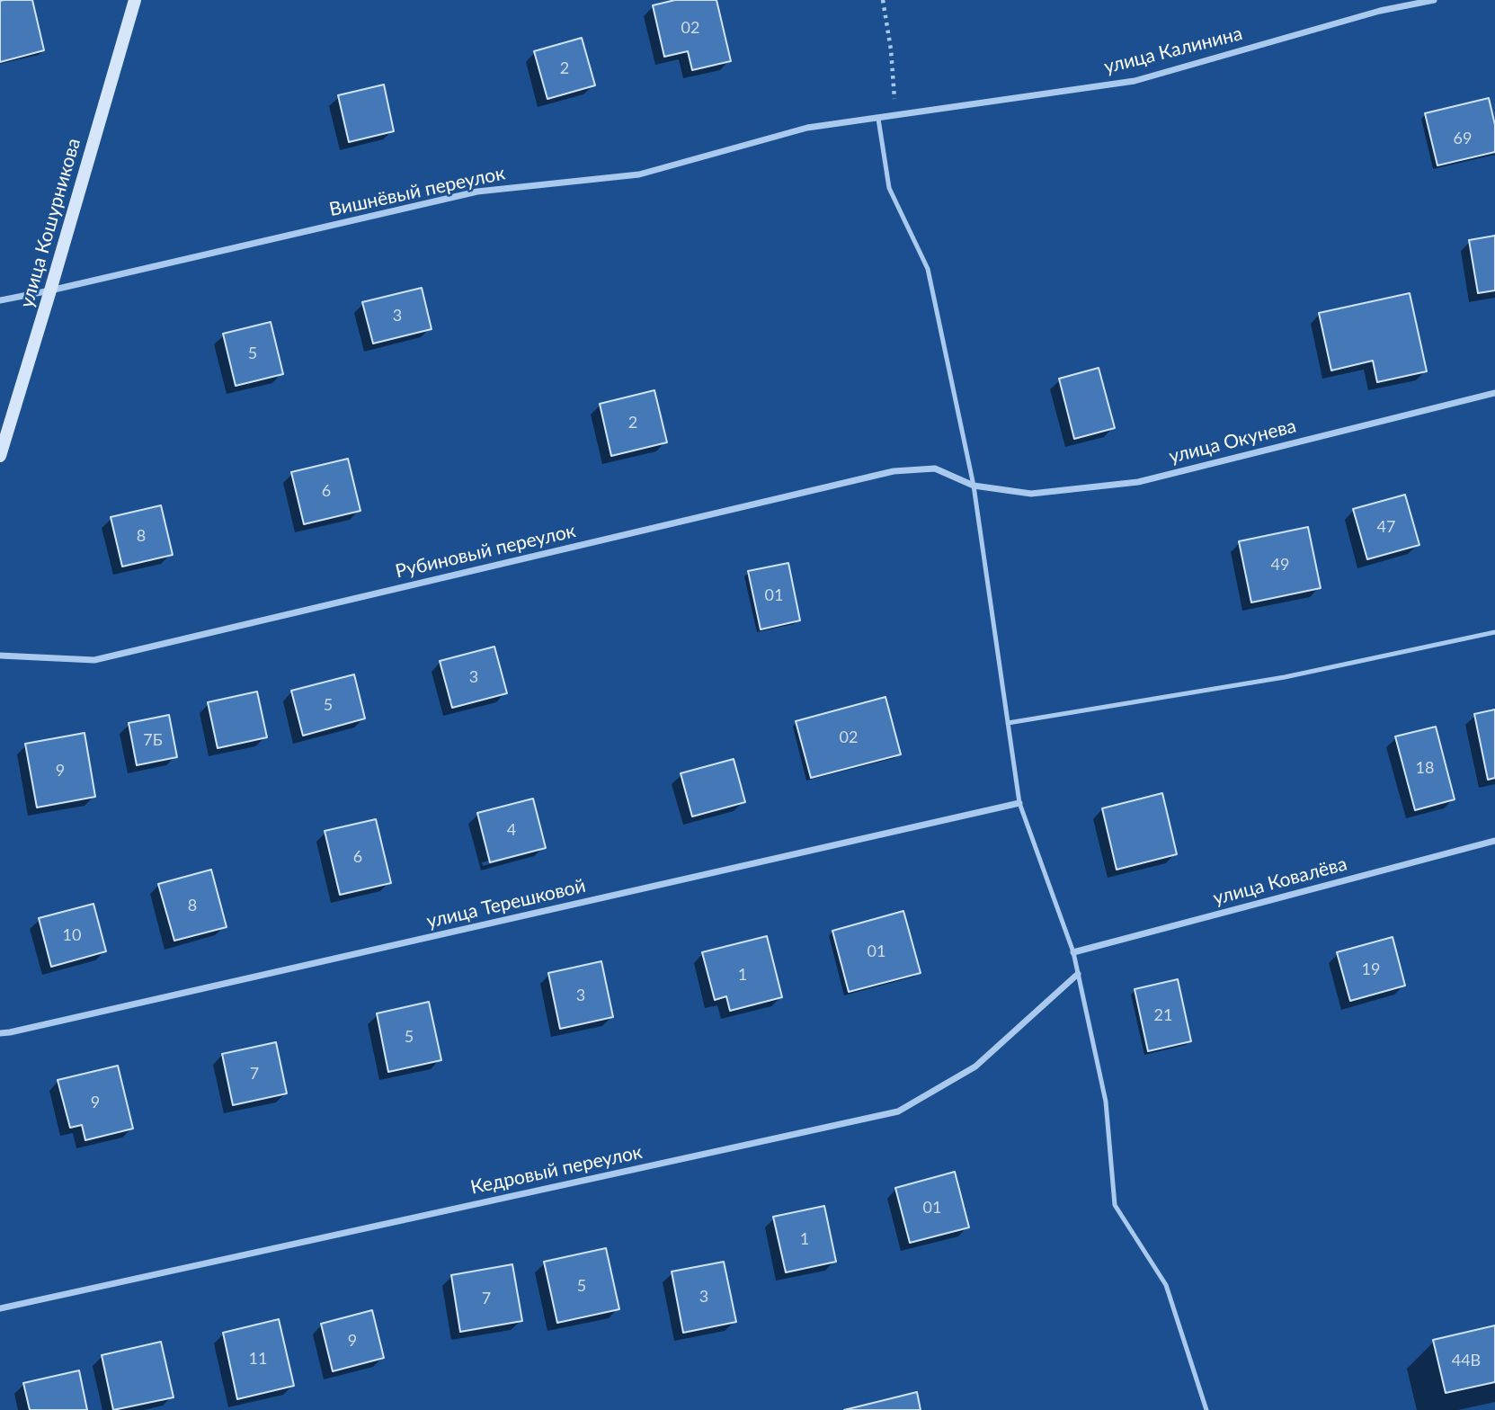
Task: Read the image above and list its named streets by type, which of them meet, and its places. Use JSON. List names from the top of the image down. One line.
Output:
{"streets":{"main road":["улица Кошурникова"],"street":["улица Калинина","Вишнёвый переулок","улица Окунева","Рубиновый переулок","улица Ковалёва","улица Терешковой","Кедровый переулок"]},"crossings":[["улица Калинина","Вишнёвый переулок"],["Вишнёвый переулок","улица Кошурникова"],["улица Окунева","Рубиновый переулок"]],"house_numbers":["02","2","69","3","5","2","6","47","8","49","01","3","5","02","7Б","18","9","4","6","8","10","01","19","1","3","21","5","7","9","01","1","5","3","7","9","11","44В"]}
